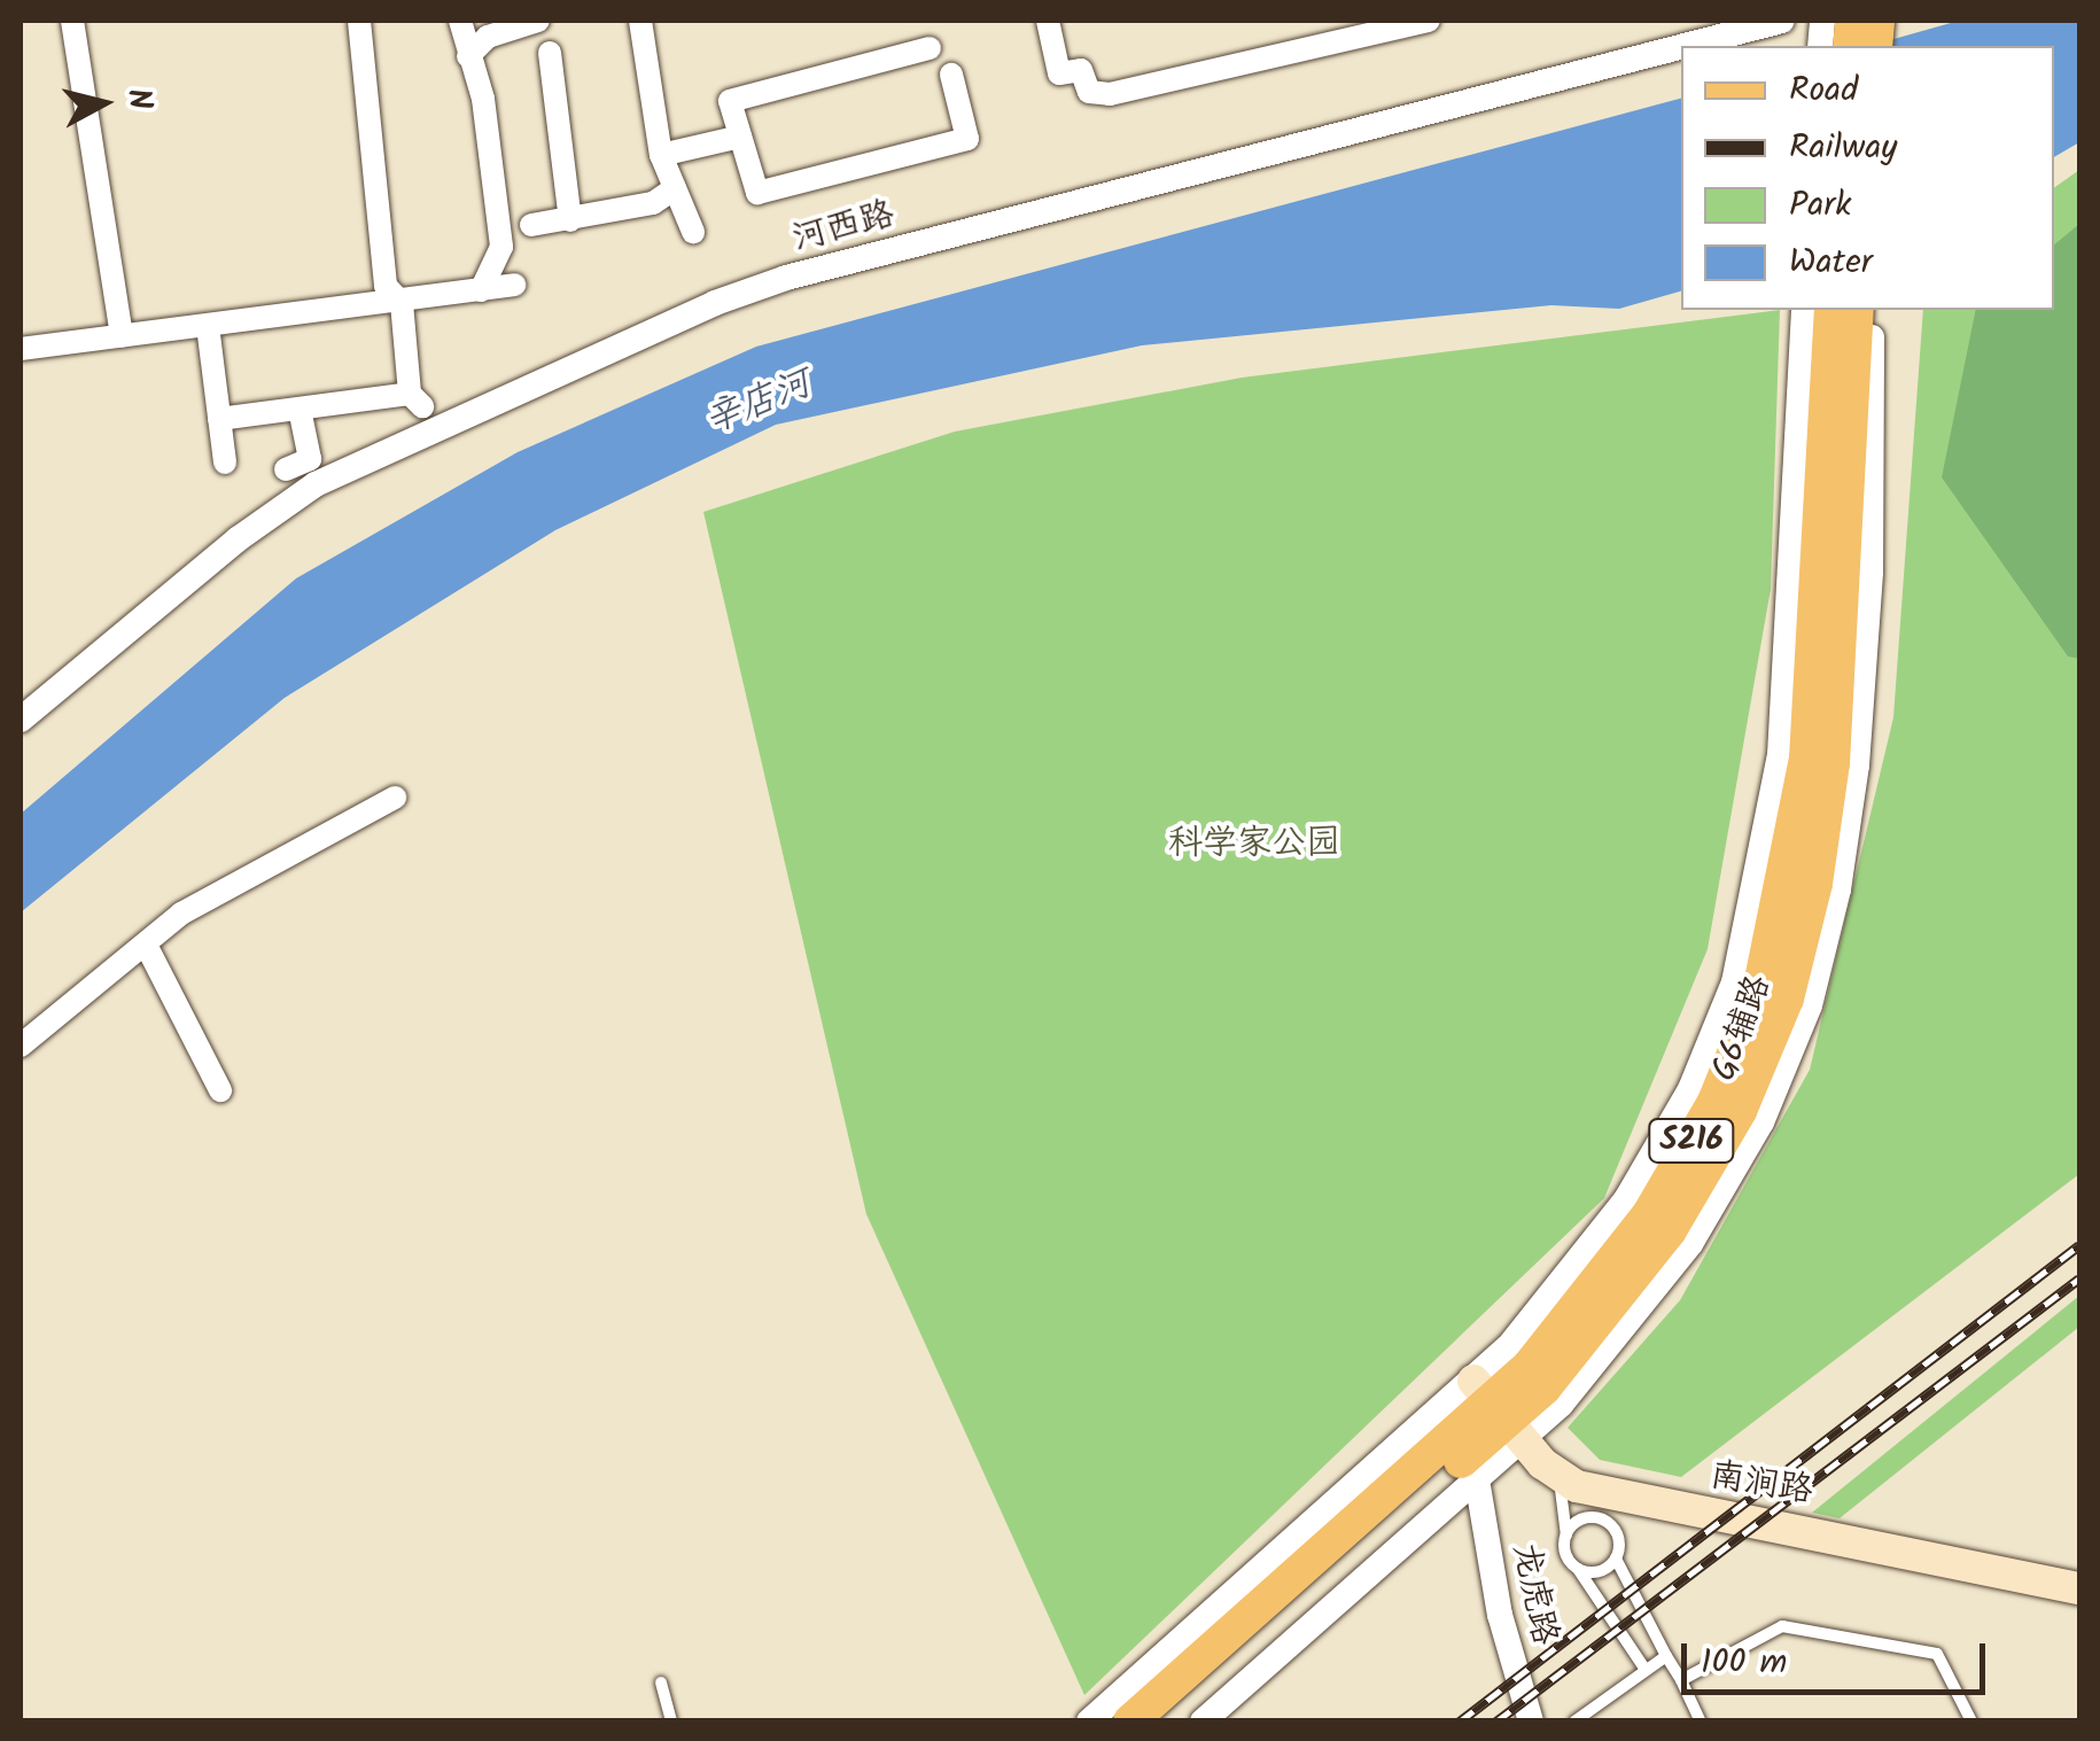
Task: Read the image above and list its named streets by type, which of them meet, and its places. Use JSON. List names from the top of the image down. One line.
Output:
{"streets":{"main road":["G6辅路","S216","南涧路"],"street":["河西路","龙虎路"]},"crossings":[["G6辅路","南涧路"],["G6辅路","龙虎路"]],"water":["辛店河"],"parks":["科学家公园"],"legend":["Road","Railway","Park","Water"],"scale_bar":"100 m","north":"right"}
